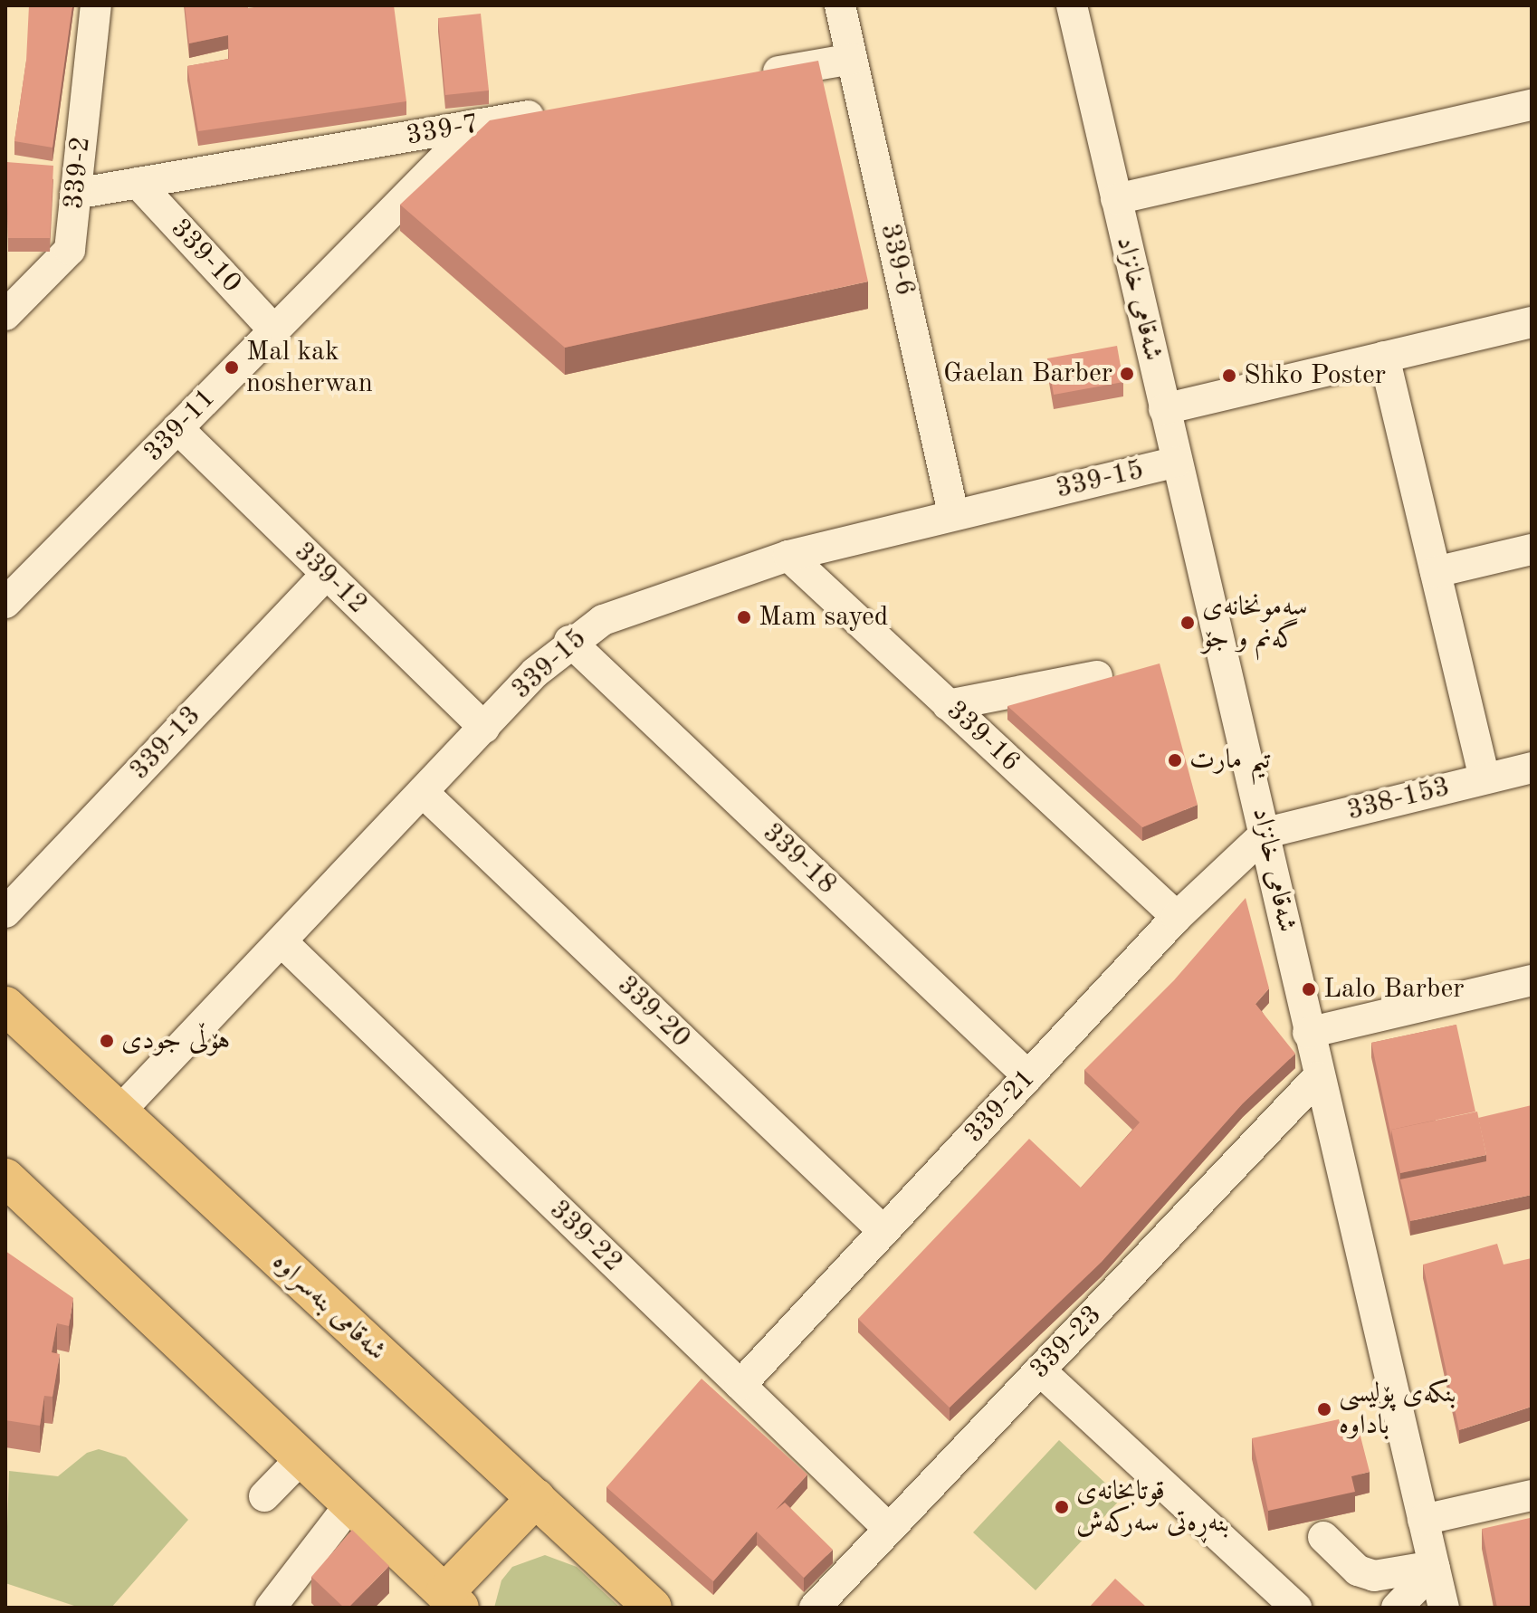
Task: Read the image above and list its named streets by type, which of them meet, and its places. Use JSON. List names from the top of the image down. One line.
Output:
{"streets":{"main road":["شەقامی بنەسراوە"],"street":["339-7","339-2","339-10","339-6","شەقامی خانزاد","339-11","339-15","339-12","339-16","339-13","338-153","339-18","339-20","339-21","339-22","339-23"]},"crossings":[["339-7","339-2"],["339-7","339-10"],["339-7","339-11"],["339-10","339-11"],["339-6","339-15"],["شەقامی خانزاد","339-15"],["شەقامی خانزاد","338-153"],["شەقامی خانزاد","339-21"],["شەقامی خانزاد","339-23"],["339-11","339-12"],["339-15","339-12"],["339-15","339-16"],["339-15","339-18"],["339-15","339-20"],["339-15","339-22"],["339-15","شەقامی بنەسراوە"],["339-12","339-13"],["339-16","339-21"],["338-153","339-21"],["339-18","339-21"],["339-20","339-21"],["339-21","339-22"],["339-22","339-23"]],"places":["Mal kak nosherwan","Gaelan Barber","Shko Poster","Mam sayed","سەمونخانەی گەنم و جۆ","تيم مارت","Lalo Barber","هۆڵی جودی","بنکەی پۆلیسی باداوە","قوتابخانەی بنەڕەتی سەرکەش"]}
